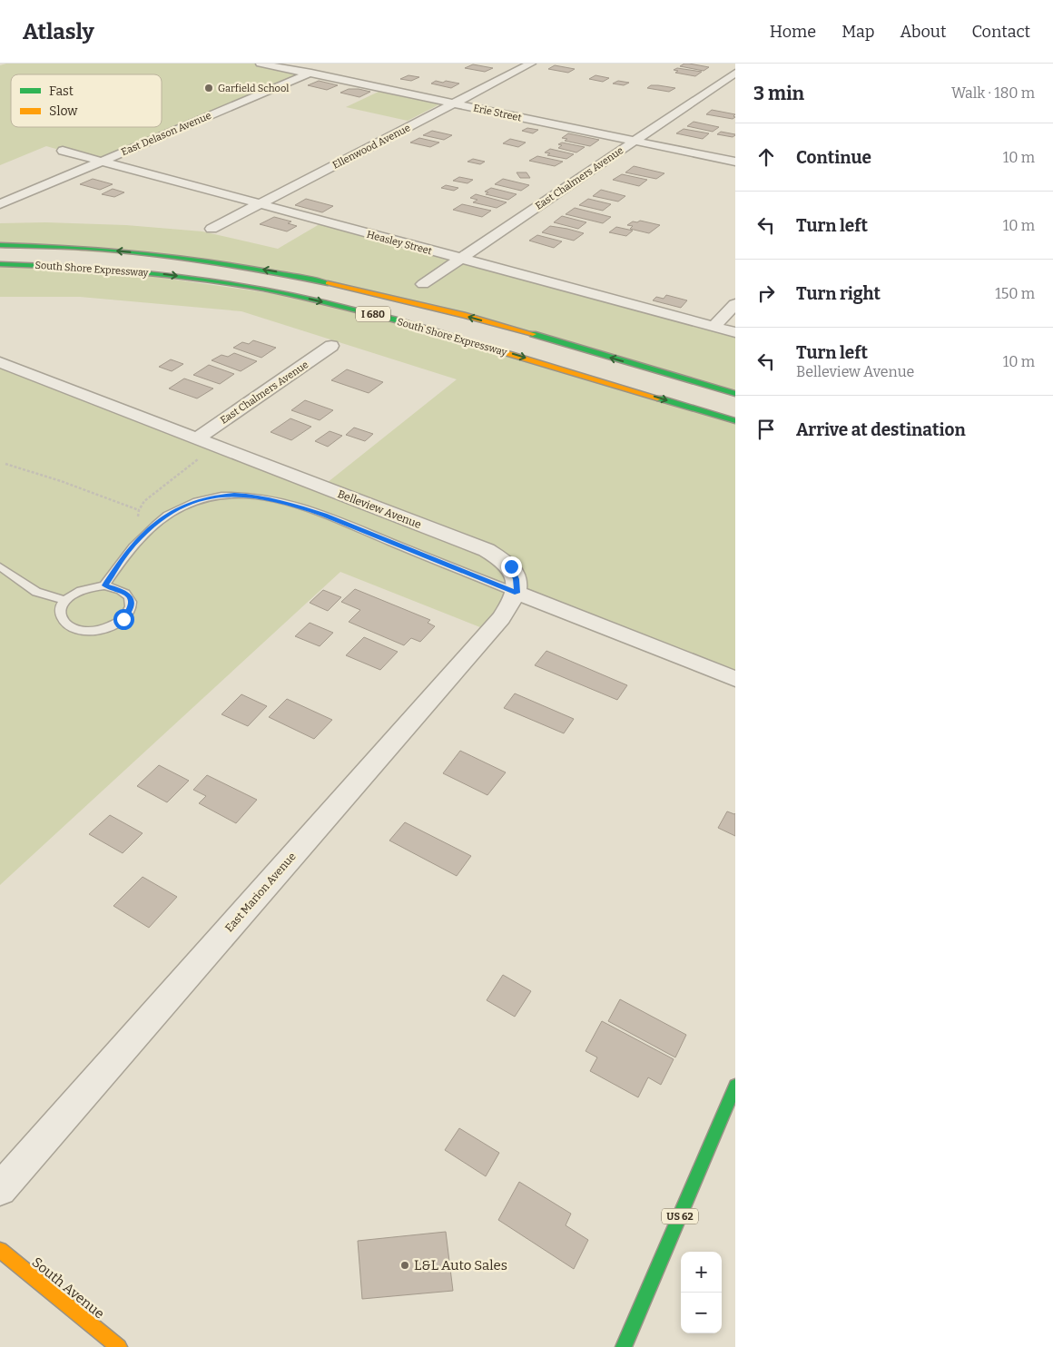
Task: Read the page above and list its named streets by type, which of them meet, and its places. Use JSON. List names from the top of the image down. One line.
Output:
{"streets":{"main road":["South Shore Expressway","I 680","US 62","South Avenue"],"street":["Erie Street","East Delason Avenue","Ellenwood Avenue","East Chalmers Avenue","Heasley Street","Belleview Avenue","East Marion Avenue"]},"crossings":[["Erie Street","East Delason Avenue"],["Erie Street","Ellenwood Avenue"],["Erie Street","East Chalmers Avenue"],["East Delason Avenue","Heasley Street"],["Ellenwood Avenue","Heasley Street"],["East Chalmers Avenue","Heasley Street"],["East Chalmers Avenue","Belleview Avenue"],["Belleview Avenue","East Marion Avenue"]],"places":["Garfield School","L&L Auto Sales"],"legend":["Fast","Slow"],"page":{"header":"Atlasly","nav":["Home","Map","About","Contact"],"heading":["3 min","Walk · 180 m"],"list":[["Continue","10 m"],["Turn left","10 m"],["Turn right","150 m"],["Turn left","Belleview Avenue","10 m"],"Arrive at destination"],"map_buttons":["+","−"]}}
